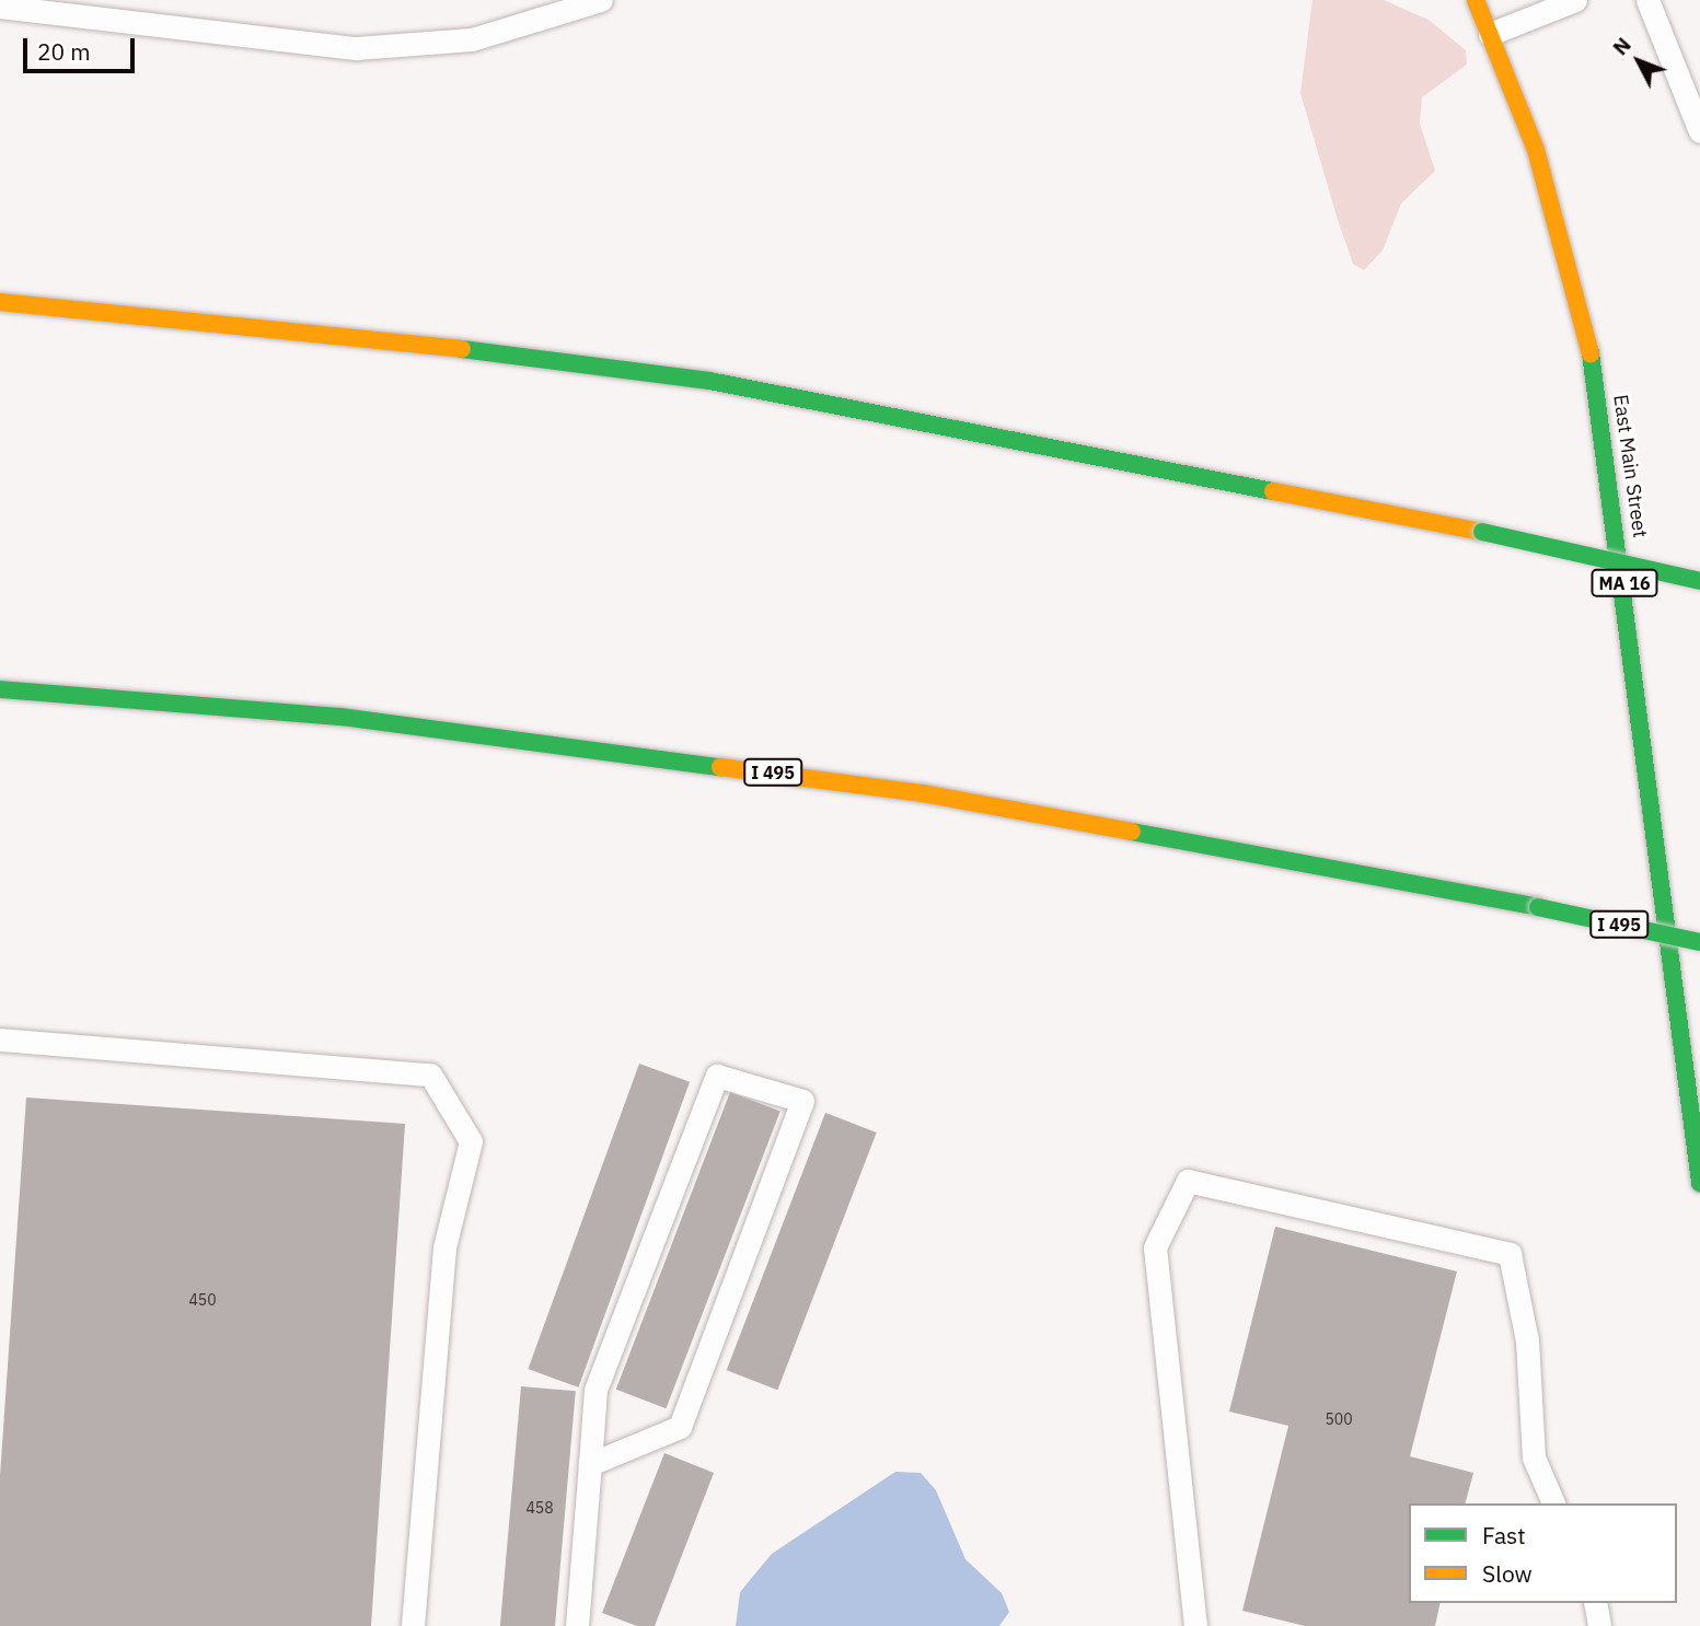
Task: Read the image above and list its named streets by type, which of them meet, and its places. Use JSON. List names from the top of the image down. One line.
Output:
{"streets":{"main road":["East Main Street","MA 16","I 495"]},"house_numbers":["450","500","458"],"legend":["Fast","Slow"],"scale_bar":"20 m","north":"top left"}
